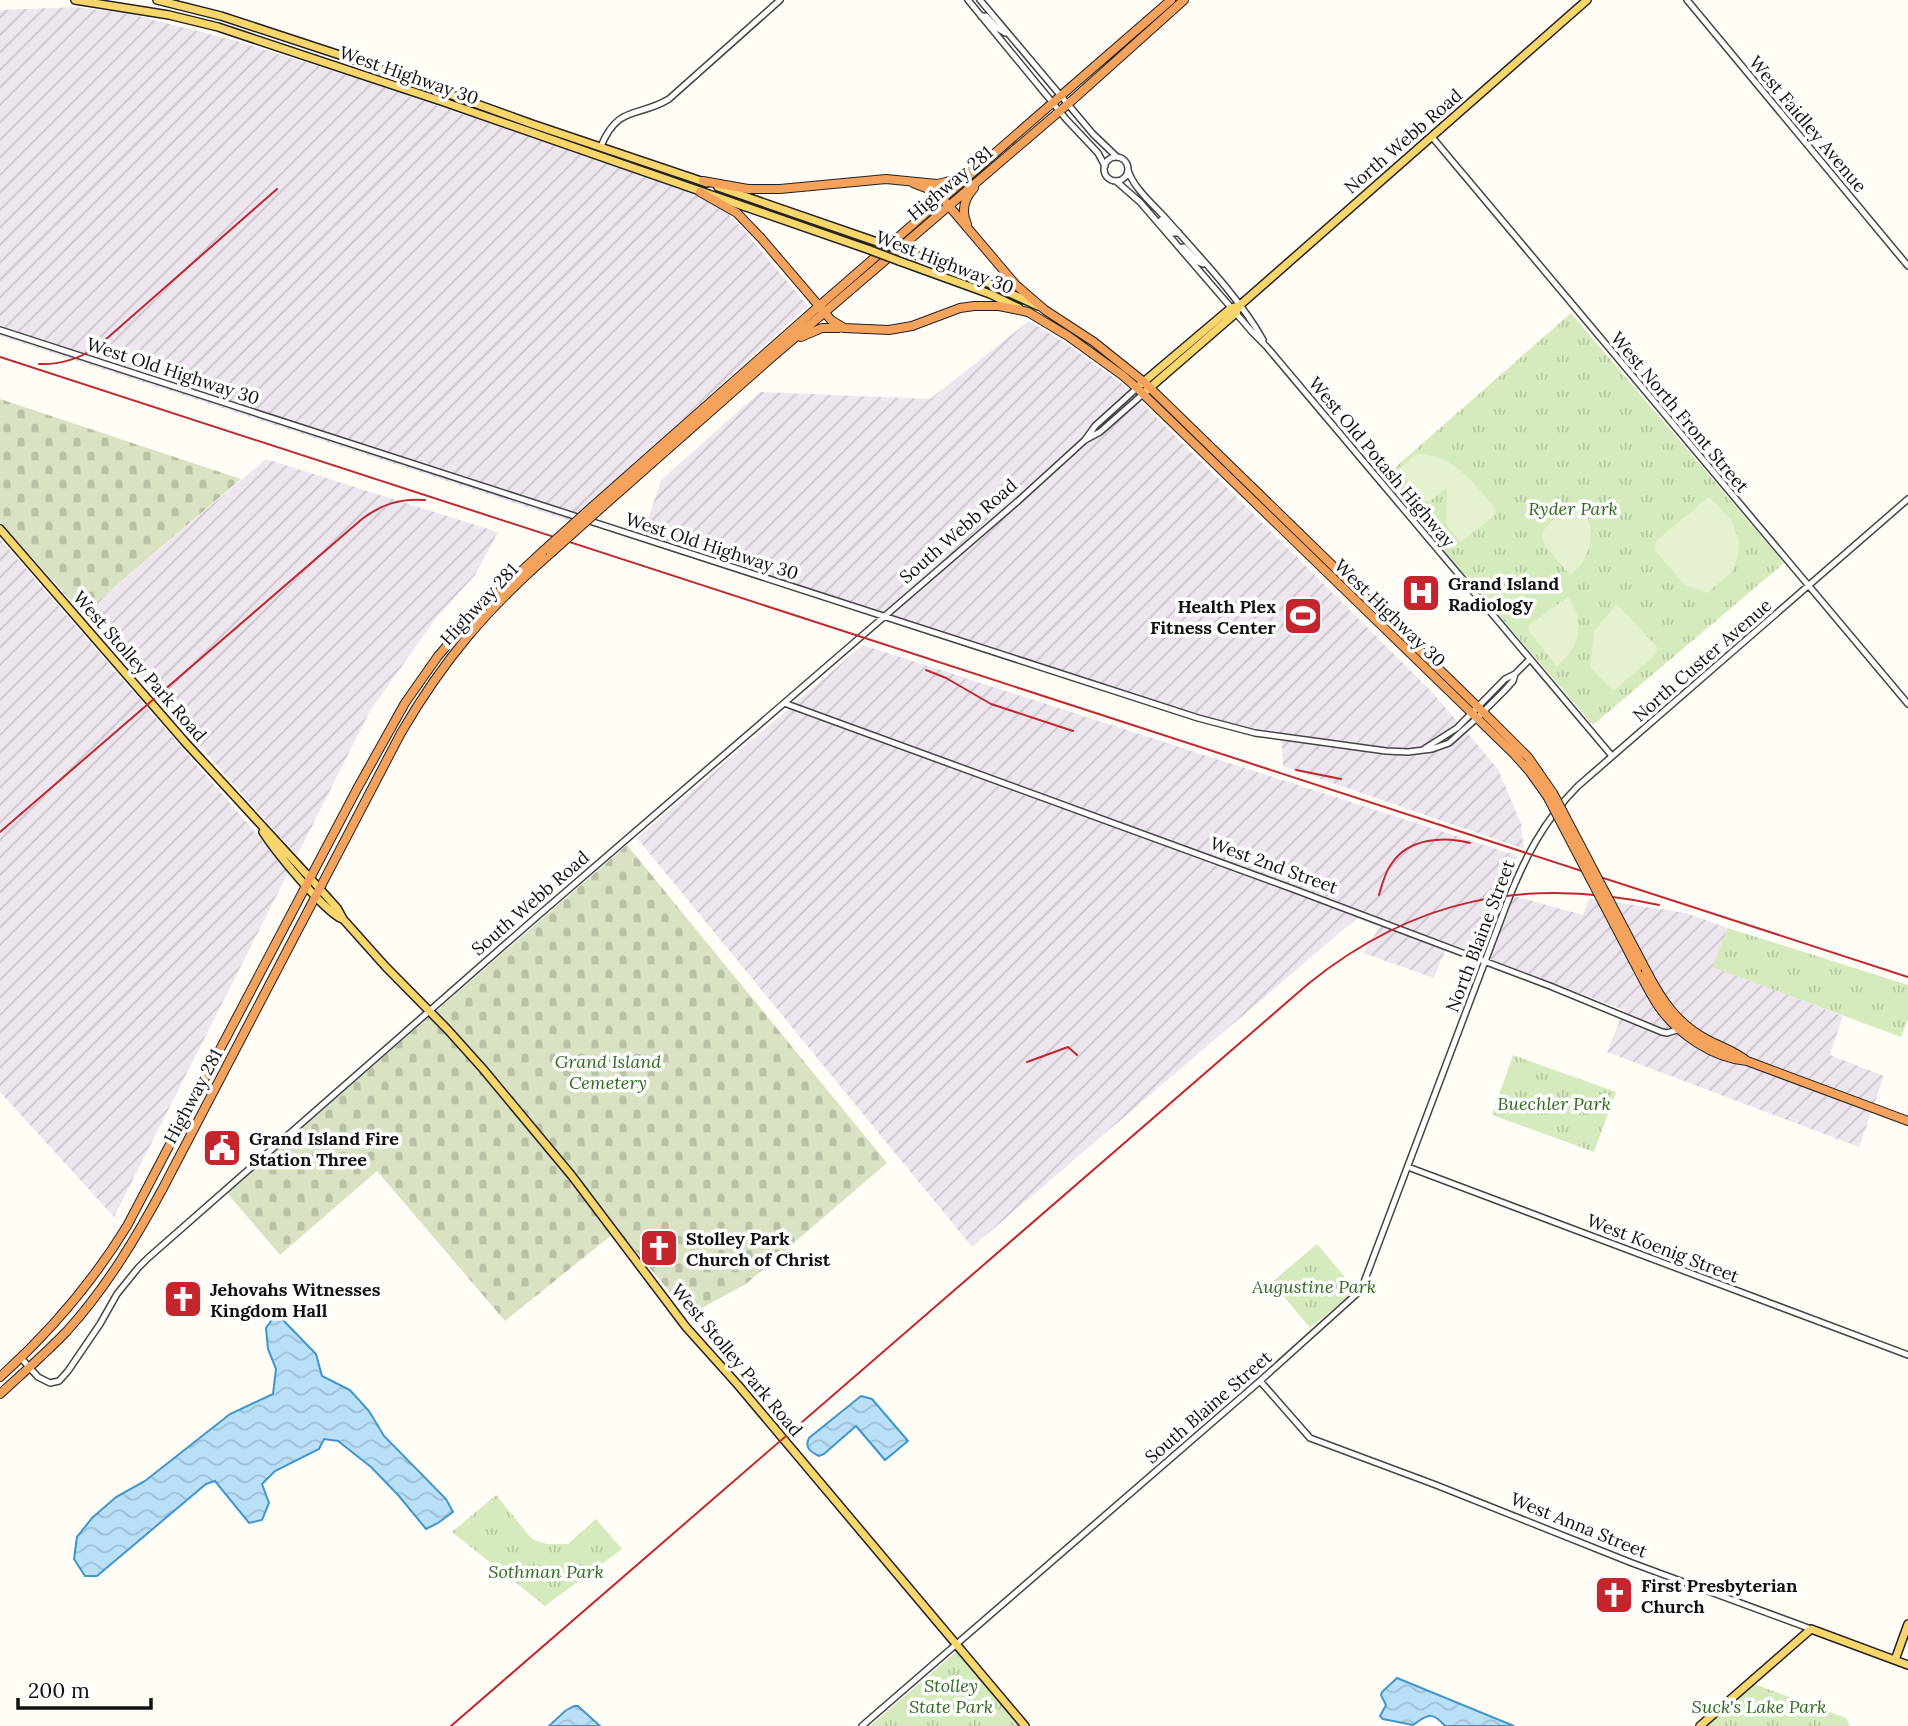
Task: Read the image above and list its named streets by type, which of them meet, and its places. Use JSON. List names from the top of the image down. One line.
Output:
{"streets":{"highway":["West Highway 30","Highway 281","West 2nd Street"],"main road":["North Webb Road","South Webb Road","West Stolley Park Road","West Anna Street"],"street":["West Faidley Avenue","West Old Highway 30","West North Front Street","West Old Potash Highway","North Custer Avenue","North Blaine Street","West Koenig Street","South Blaine Street"]},"crossings":[["West Highway 30","West Old Highway 30"],["West Highway 30","South Webb Road"],["West Highway 30","West 2nd Street"],["North Webb Road","West North Front Street"],["North Webb Road","West Old Potash Highway"],["North Webb Road","South Webb Road"],["Highway 281","South Webb Road"],["Highway 281","West Stolley Park Road"],["West Old Highway 30","West Old Potash Highway"],["West Old Highway 30","South Webb Road"],["West North Front Street","North Custer Avenue"],["West Old Potash Highway","South Webb Road"],["West Old Potash Highway","North Custer Avenue"],["South Webb Road","West Stolley Park Road"],["South Webb Road","West 2nd Street"],["North Custer Avenue","North Blaine Street"],["West Stolley Park Road","South Blaine Street"],["West 2nd Street","North Blaine Street"],["North Blaine Street","South Blaine Street"],["West Koenig Street","South Blaine Street"],["South Blaine Street","West Anna Street"]],"parks":["Ryder Park","Grand Island Cemetery","Buechler Park","Augustine Park","Sothman Park","Stolley State Park","Suck's Lake Park"],"places":{"hospital":["Grand Island Radiology"],"sports":["Health Plex Fitness Center"],"public building":["Grand Island Fire Station Three"],"church":["Stolley Park Church of Christ","Jehovahs Witnesses Kingdom Hall","First Presbyterian Church"]},"scale_bar":"200 m"}
